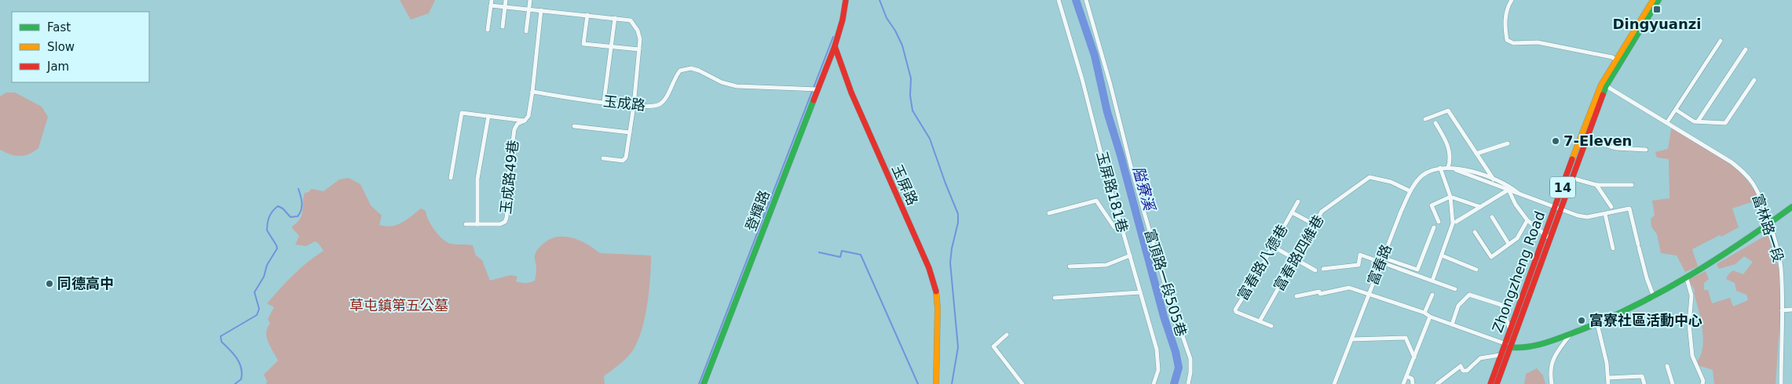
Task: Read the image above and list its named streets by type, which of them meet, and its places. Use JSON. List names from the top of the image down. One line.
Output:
{"streets":{"street":["玉成路","玉成路49巷","玉屏路","14","玉屏路181巷","登輝路","富林路一段","富春路四維巷","富春路八德巷","富春路","Zhongzheng Road","富頂路一段505巷"]},"crossings":[["玉成路","登輝路"],["玉屏路","登輝路"],["富林路一段","Zhongzheng Road"],["富春路四維巷","富春路八德巷"],["富春路四維巷","富春路"],["富春路","Zhongzheng Road"]],"water":["隘寮溪"],"parks":["草屯鎮第五公墓"],"places":{"transit":["Dingyuanzi"],"other":["7-Eleven","同德高中","富寮社區活動中心"]},"legend":["Fast","Slow","Jam"]}
